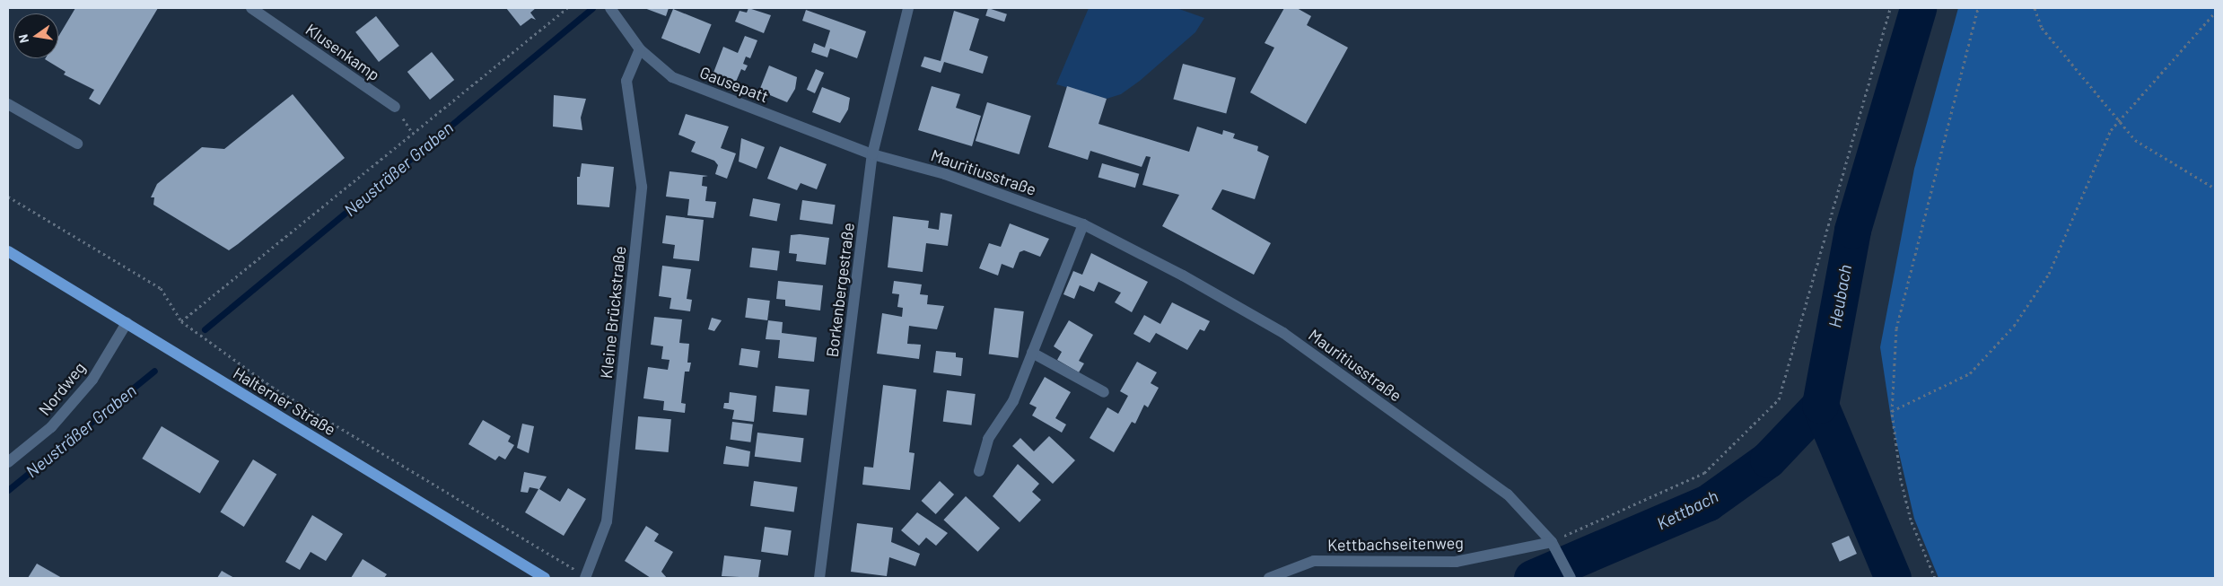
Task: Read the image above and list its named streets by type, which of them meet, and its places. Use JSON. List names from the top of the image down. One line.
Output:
{"streets":{"main road":["Halterner Straße"],"street":["Klusenkamp","Gausepatt","Mauritiusstraße","Borkenbergestraße","Kleine Brückstraße","Nordweg","Kettbachseitenweg"]},"crossings":[["Gausepatt","Mauritiusstraße"],["Gausepatt","Borkenbergestraße"],["Gausepatt","Kleine Brückstraße"],["Mauritiusstraße","Borkenbergestraße"],["Mauritiusstraße","Kettbachseitenweg"],["Nordweg","Halterner Straße"]],"water":["Neusträßer Graben","Heubach","Kettbach"],"north":"left"}
